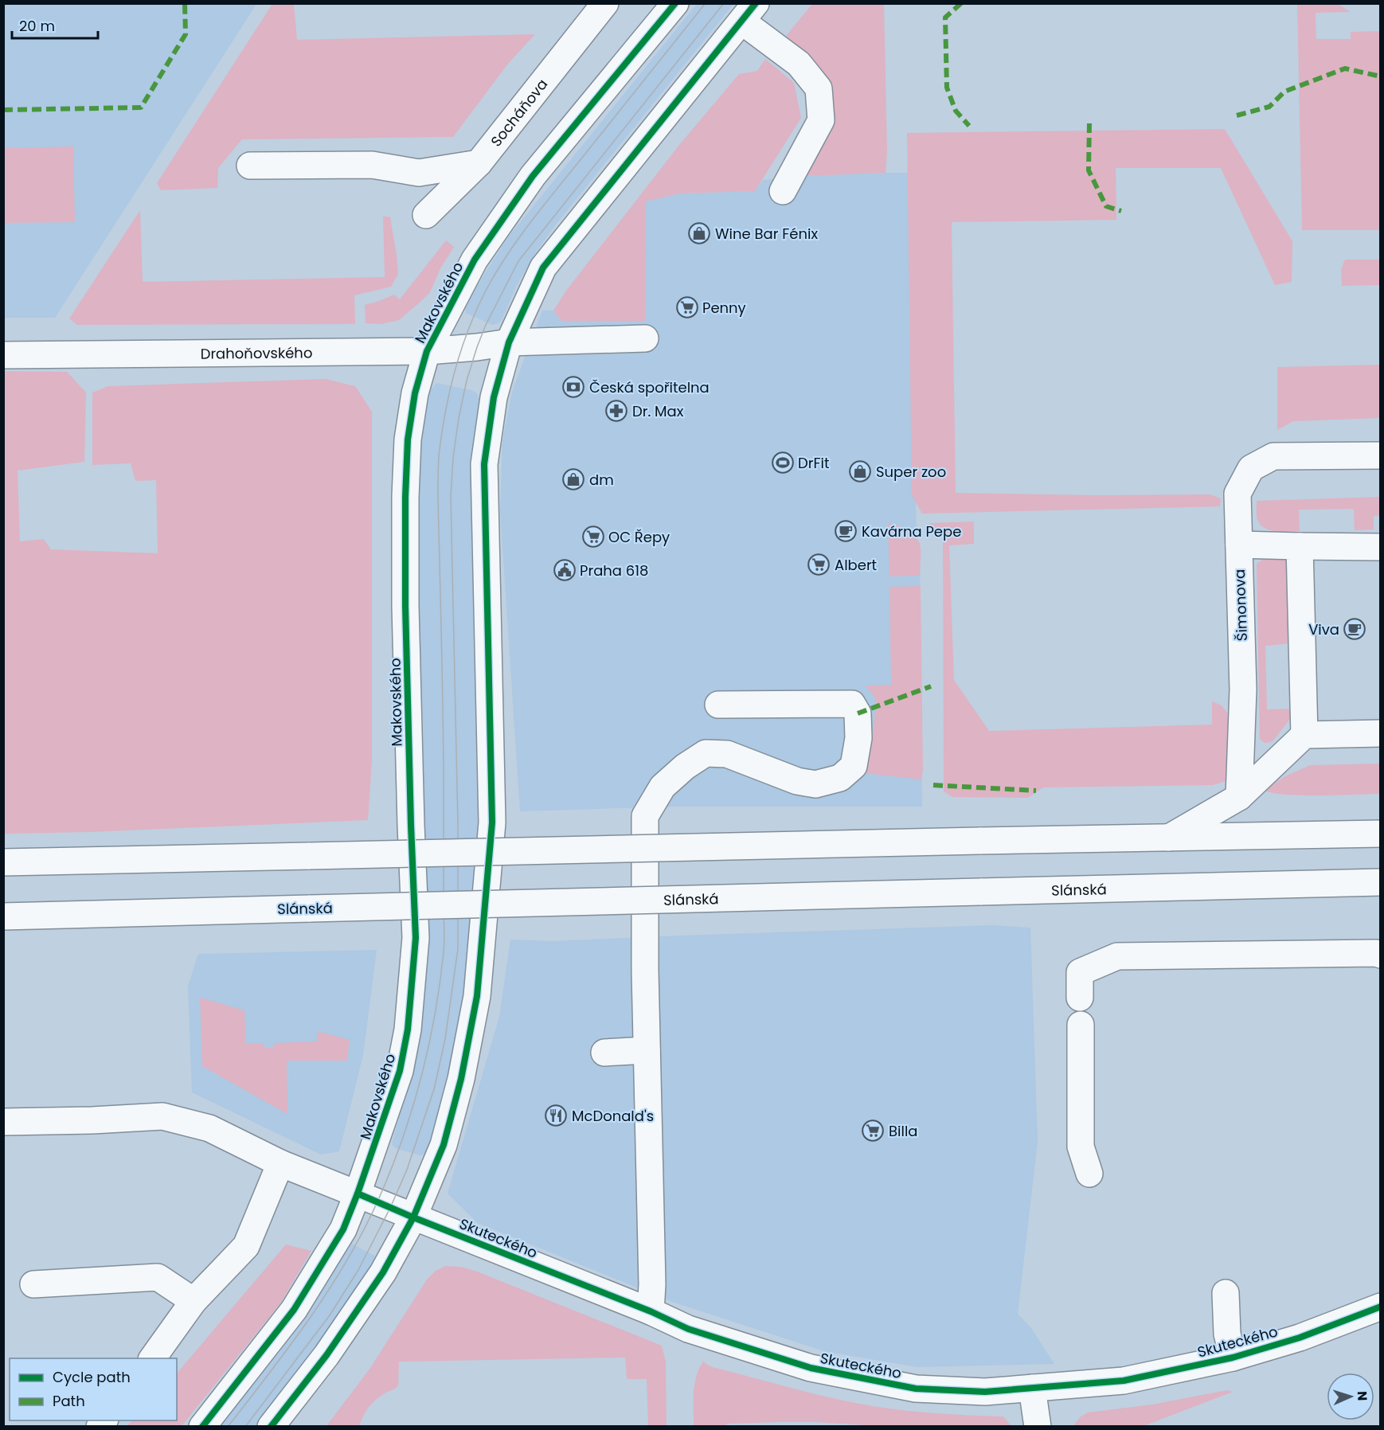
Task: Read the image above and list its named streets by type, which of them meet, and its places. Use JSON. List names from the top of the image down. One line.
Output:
{"streets":{"street":["Socháňova","Makovského","Drahoňovského","Šimonova","Slánská","Skuteckého"]},"crossings":[["Makovského","Drahoňovského"],["Makovského","Skuteckého"]],"places":{"shop":["Wine Bar Fénix","Super zoo","dm"],"supermarket":["Penny","OC Řepy","Albert","Billa"],"bank":["Česká spořitelna"],"pharmacy":["Dr. Max"],"sports":["DrFit"],"cafe":["Kavárna Pepe","Viva"],"public building":["Praha 618"],"restaurant":["McDonald's"]},"legend":["Cycle path","Path"],"scale_bar":"20 m","north":"right"}
